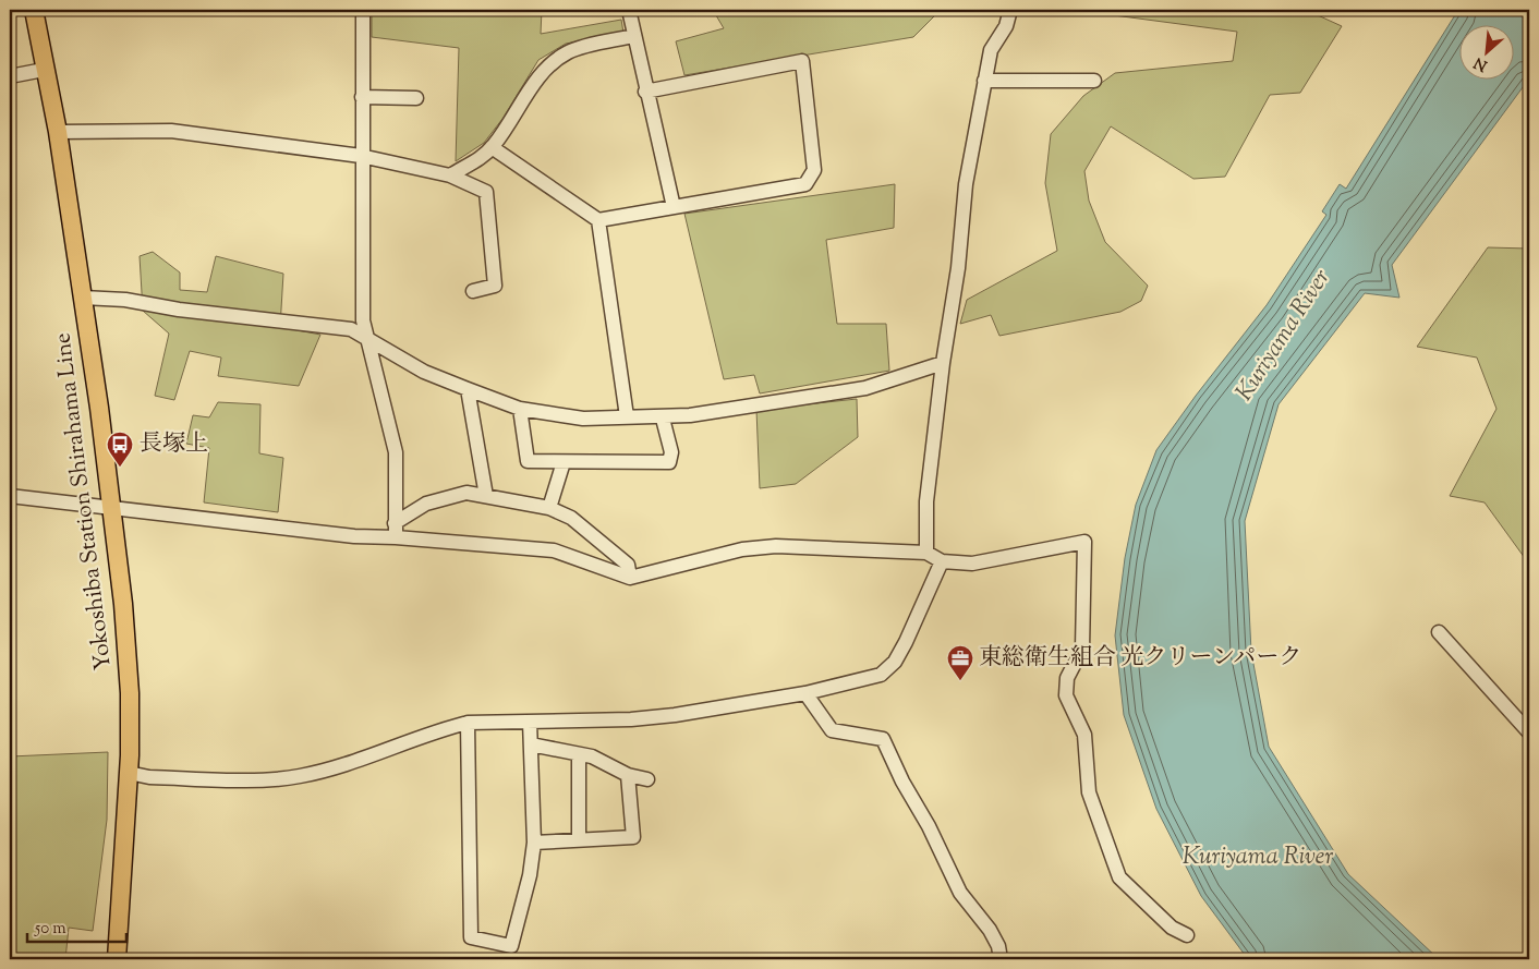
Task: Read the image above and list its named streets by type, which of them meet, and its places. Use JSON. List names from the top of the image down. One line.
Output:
{"streets":{"main road":["Yokoshiba Station Shirahama Line"]},"water":["Kuriyama River"],"places":{"bus stop":["長塚上"],"office":["東総衛生組合 光クリーンパーク"]},"scale_bar":"50 m","north":"bottom left"}
